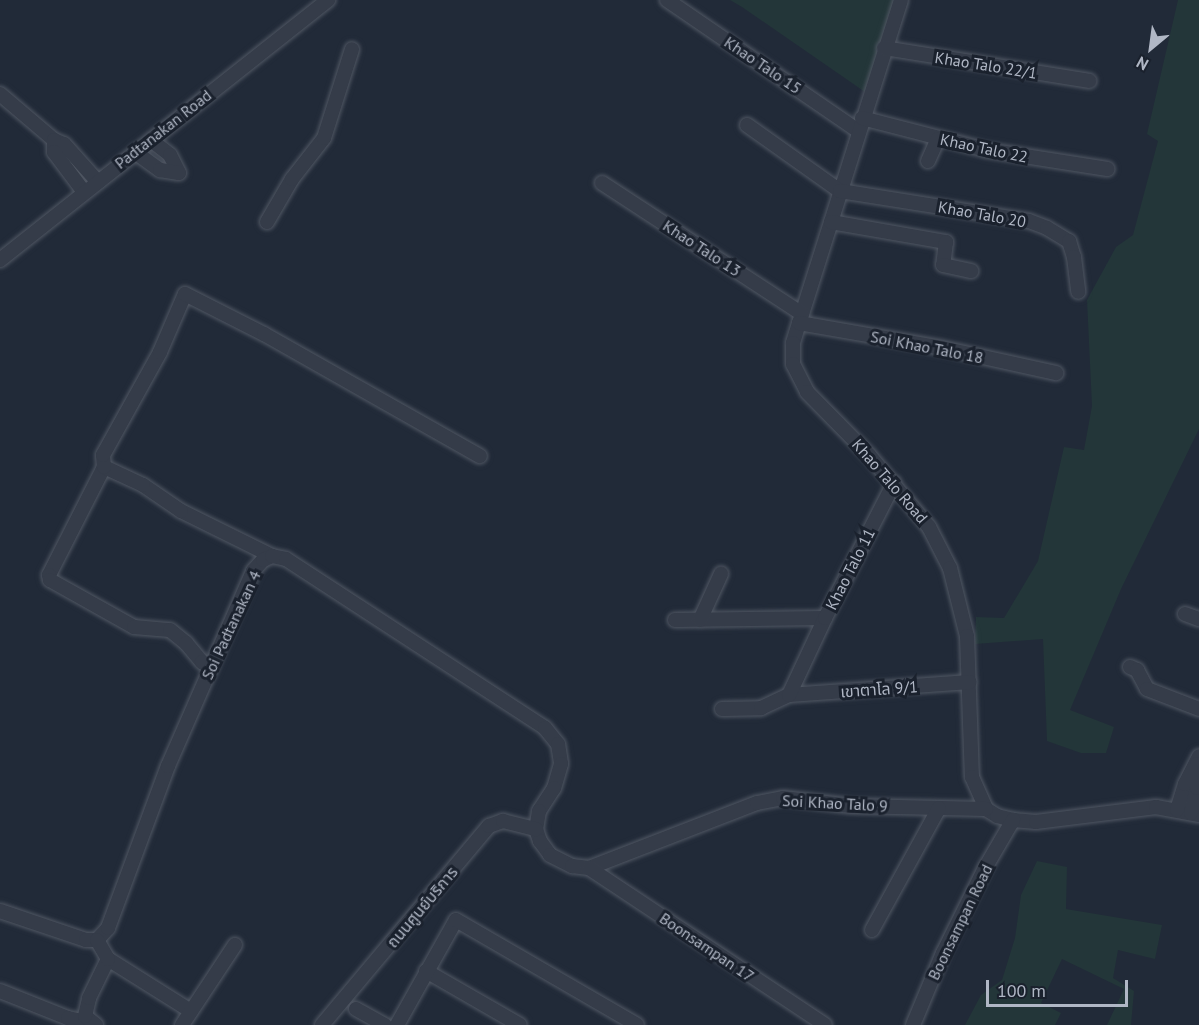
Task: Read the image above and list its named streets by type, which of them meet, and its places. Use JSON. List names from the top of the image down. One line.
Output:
{"streets":{"street":["Khao Talo 15","Khao Talo 22/1","Padtanakan Road","Khao Talo 22","Khao Talo 20","Khao Talo 13","Soi Khao Talo 18","Khao Talo Road","Khao Talo 11","Soi Padtanakan 4","เขาตาโล 9/1","Soi Khao Talo 9","ถนนศูนย์บริการ","Boonsampan Road","Boonsampan 17"]},"crossings":[["Khao Talo 15","Khao Talo 22"],["Khao Talo 15","Khao Talo Road"],["Khao Talo 22/1","Khao Talo Road"],["Khao Talo 22","Khao Talo Road"],["Khao Talo 20","Khao Talo Road"],["Khao Talo 13","Soi Khao Talo 18"],["Khao Talo 13","Khao Talo Road"],["Soi Khao Talo 18","Khao Talo Road"],["Khao Talo Road","Khao Talo 11"],["Khao Talo Road","เขาตาโล 9/1"],["Khao Talo Road","Soi Khao Talo 9"],["Soi Padtanakan 4","ถนนศูนย์บริการ"],["Soi Khao Talo 9","Boonsampan 17"]],"scale_bar":"100 m","north":"bottom left"}
